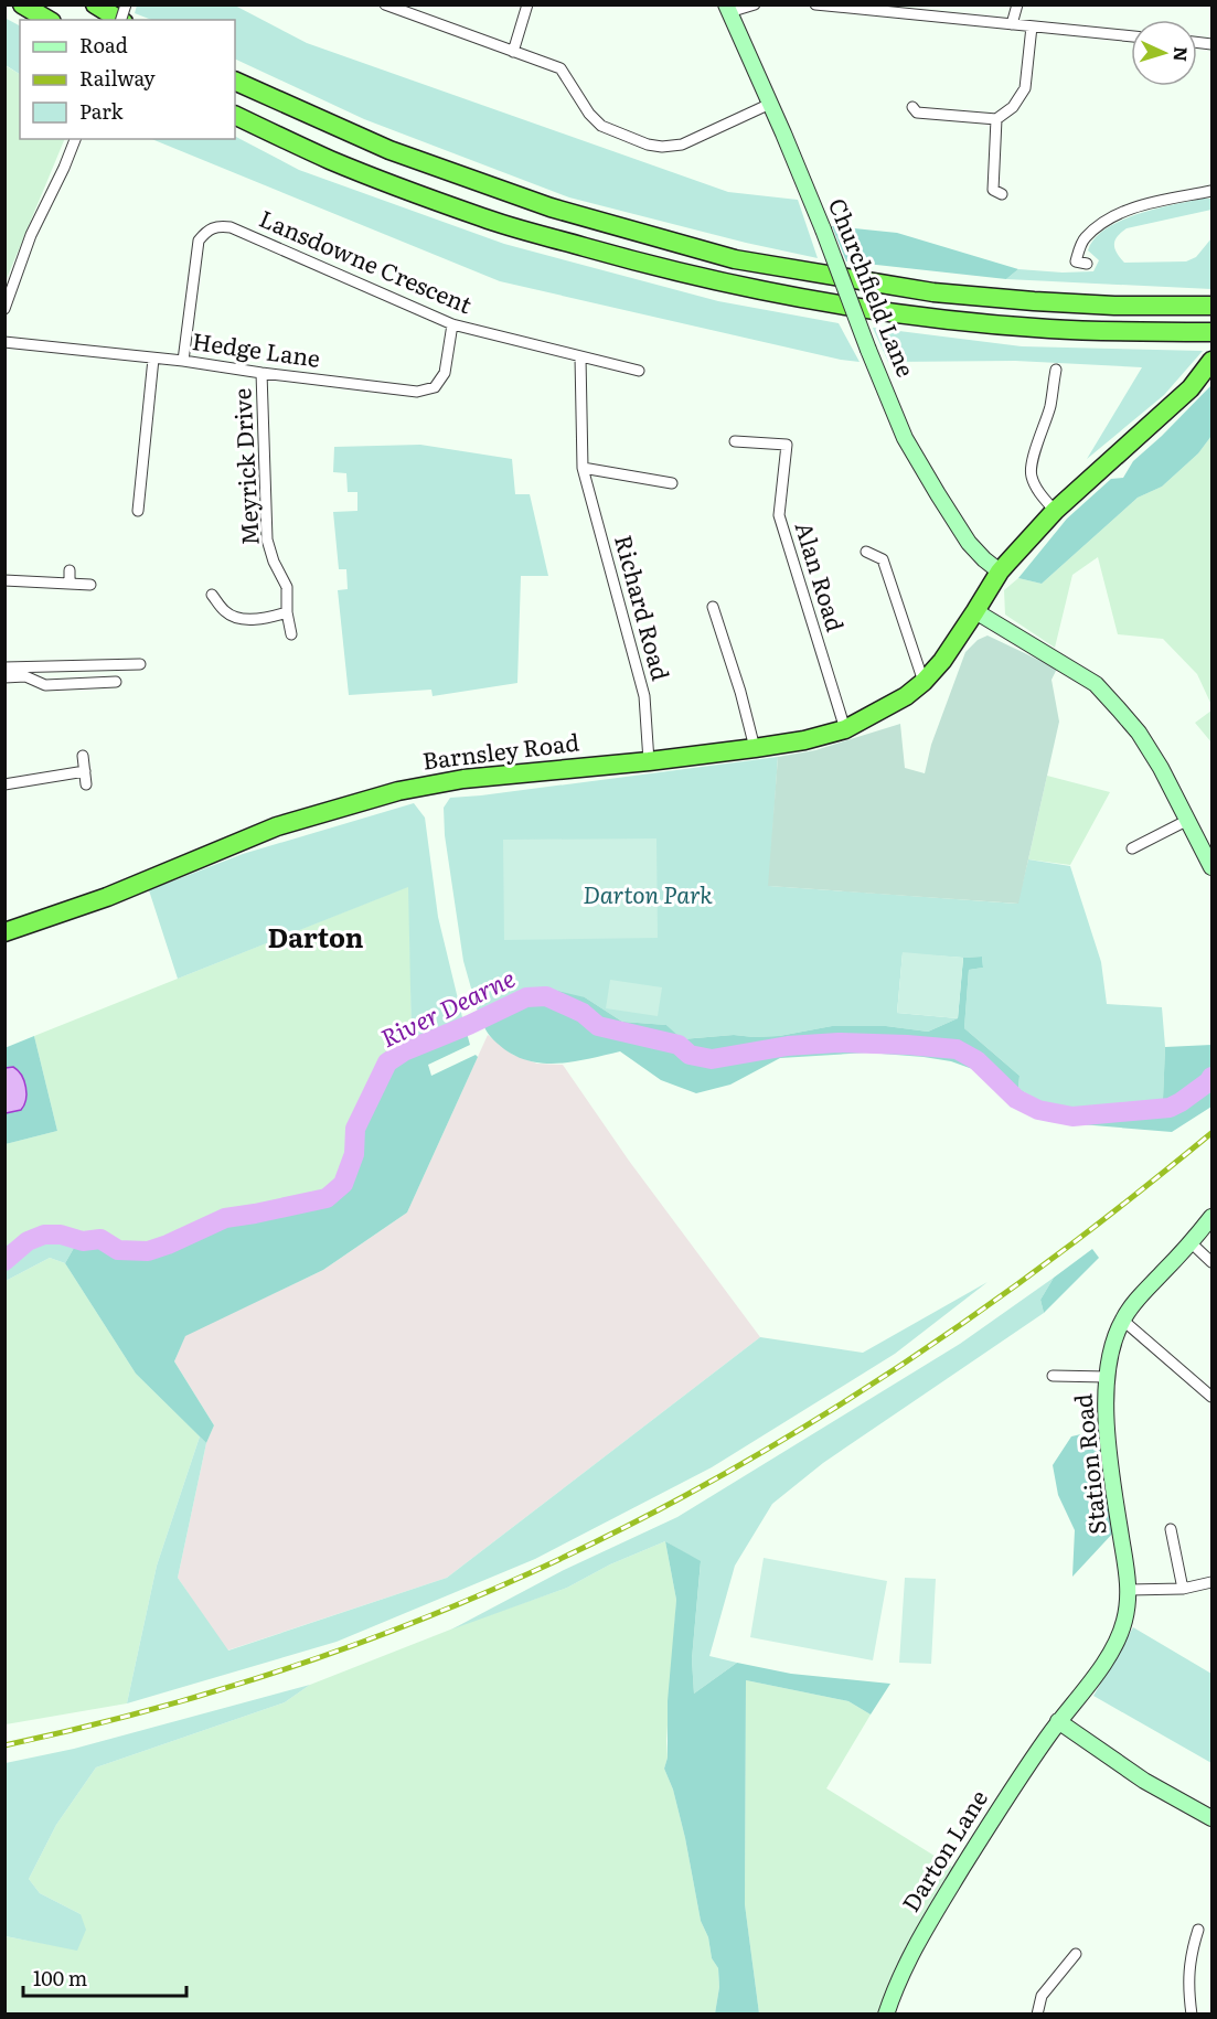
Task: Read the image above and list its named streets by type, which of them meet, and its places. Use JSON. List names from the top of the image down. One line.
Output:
{"streets":{"highway":["Barnsley Road"],"main road":["Churchfield Lane","Station Road","Darton Lane"],"street":["Lansdowne Crescent","Hedge Lane","Meyrick Drive","Alan Road","Richard Road"]},"crossings":[["Lansdowne Crescent","Hedge Lane"],["Lansdowne Crescent","Richard Road"],["Churchfield Lane","Barnsley Road"],["Hedge Lane","Meyrick Drive"],["Alan Road","Barnsley Road"],["Richard Road","Barnsley Road"],["Station Road","Darton Lane"]],"districts":["Darton"],"water":["River Dearne"],"parks":["Darton Park"],"legend":["Road","Railway","Park"],"scale_bar":"100 m","north":"right"}
